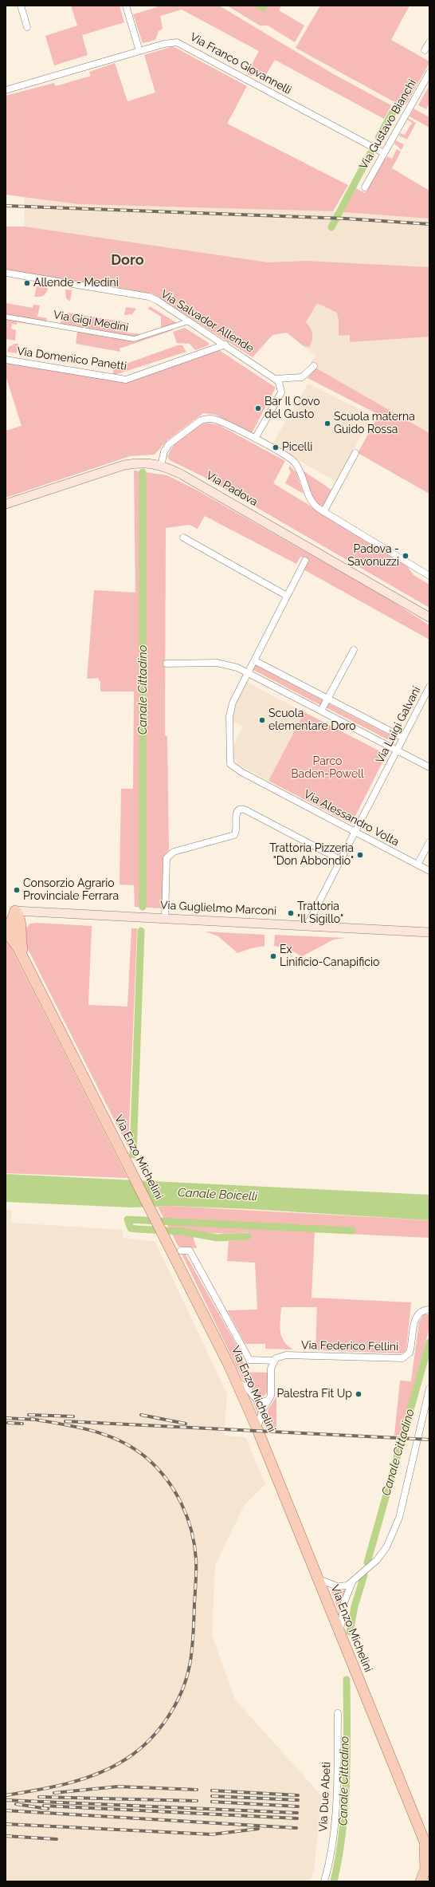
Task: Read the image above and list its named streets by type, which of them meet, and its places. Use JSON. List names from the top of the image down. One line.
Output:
{"streets":{"main road":["Via Padova","Via Guglielmo Marconi","Via Enzo Michelini"],"street":["Via Franco Giovannelli","Via Gustavo Bianchi","Via Gigi Medini","Via Salvador Allende","Via Domenico Panetti","Via Luigi Galvani","Via Alessandro Volta","Via Federico Fellini","Via Due Abeti"]},"crossings":[["Via Franco Giovannelli","Via Gustavo Bianchi"],["Via Gigi Medini","Via Salvador Allende"],["Via Salvador Allende","Via Domenico Panetti"],["Via Luigi Galvani","Via Alessandro Volta"],["Via Luigi Galvani","Via Guglielmo Marconi"],["Via Guglielmo Marconi","Via Enzo Michelini"]],"districts":["Doro"],"water":["Canale Cittadino","Canale Boicelli"],"parks":["Parco Baden-Powell"],"places":["Allende - Medini","Bar Il Covo del Gusto","Scuola materna Guido Rossa","Picelli","Padova - Savonuzzi","Scuola elementare Doro","Trattoria Pizzeria \"Don Abbondio\"","Consorzio Agrario Provinciale Ferrara","Trattoria \"Il Sigillo\"","Ex Linificio-Canapificio","Palestra Fit Up"]}
